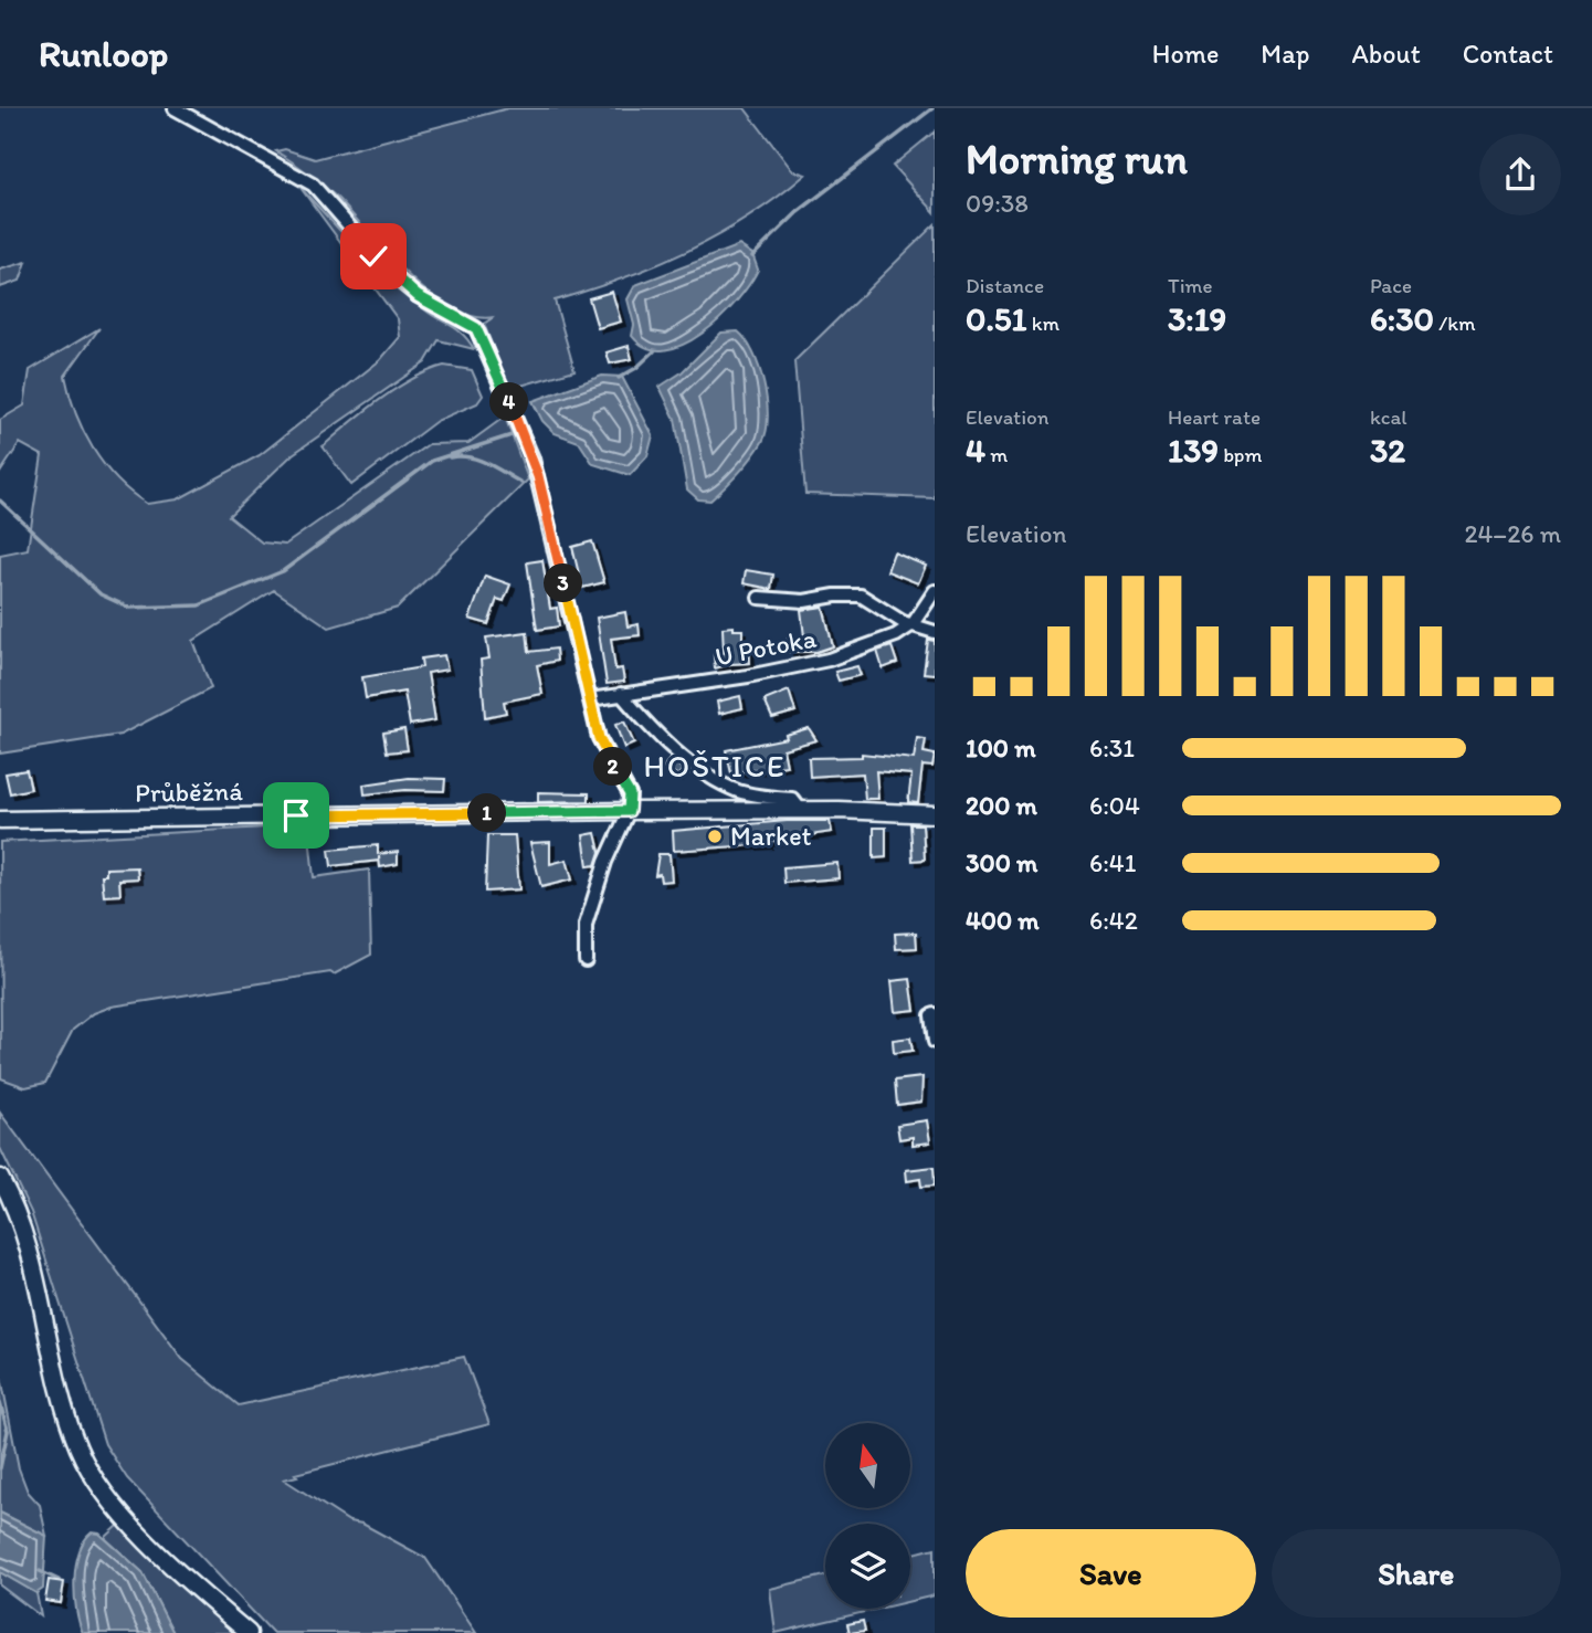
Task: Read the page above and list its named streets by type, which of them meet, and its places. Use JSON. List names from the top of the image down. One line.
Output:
{"streets":{"street":["U Potoka","Průběžná"]},"districts":["HOŠTICE"],"places":["Market"],"north":"top","page":{"header":"Runloop","nav":["Home","Map","About","Contact"],"heading":["Morning run","09:38"],"stats":[["Distance","0.51 km"],["Time","3:19"],["Pace","6:30 /km"],["Elevation","4 m"],["Heart rate","139 bpm"],["kcal","32"]],"pins":["4","3","2","1"],"chart":["Elevation","24–26 m"],"list":[{"name":"100 m","note":"6:31"},{"name":"200 m","note":"6:04"},{"name":"300 m","note":"6:41"},{"name":"400 m","note":"6:42"}],"buttons":["Save","Share"]}}
